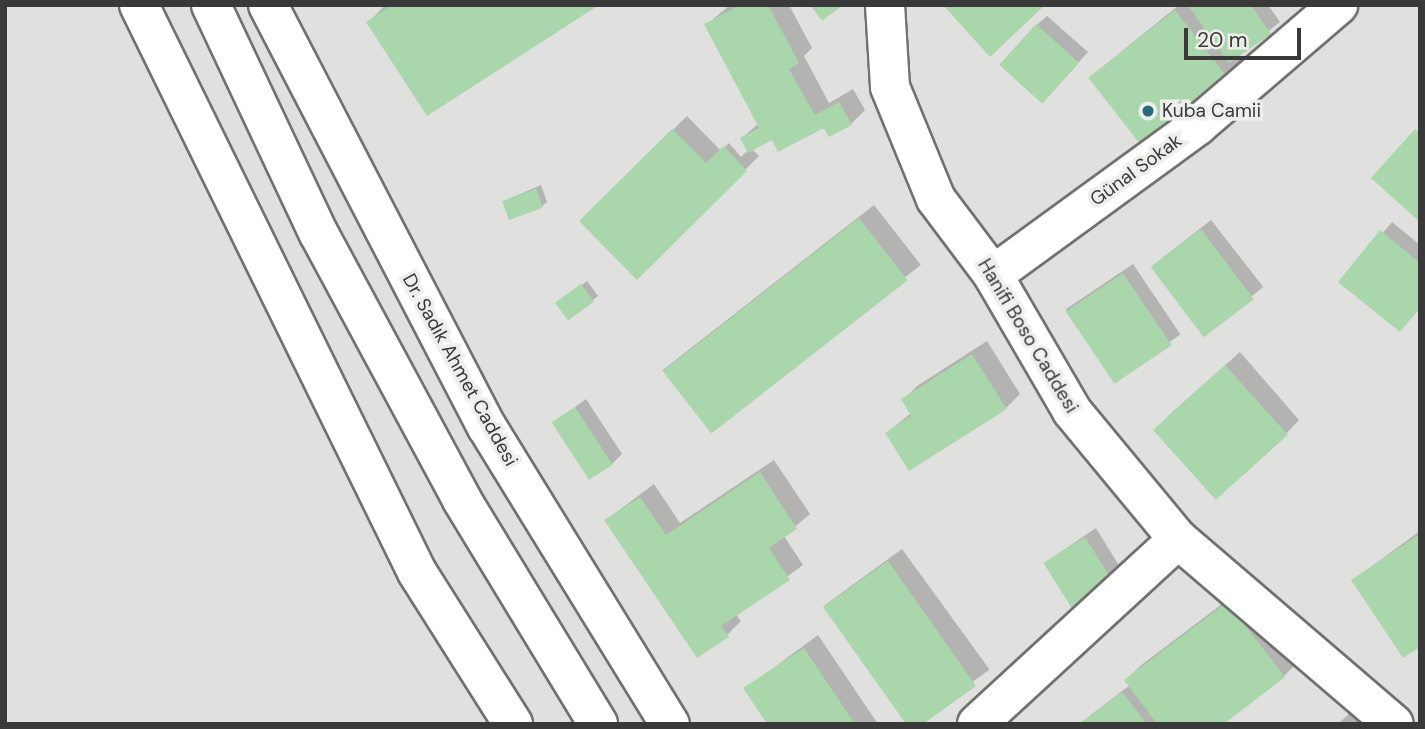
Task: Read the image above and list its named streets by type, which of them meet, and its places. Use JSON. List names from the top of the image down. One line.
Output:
{"streets":{"street":["Günal Sokak","Hanifi Boso Caddesi","Dr. Sadık Ahmet Caddesi"]},"crossings":[["Günal Sokak","Hanifi Boso Caddesi"]],"places":["Kuba Camii"],"scale_bar":"20 m"}
